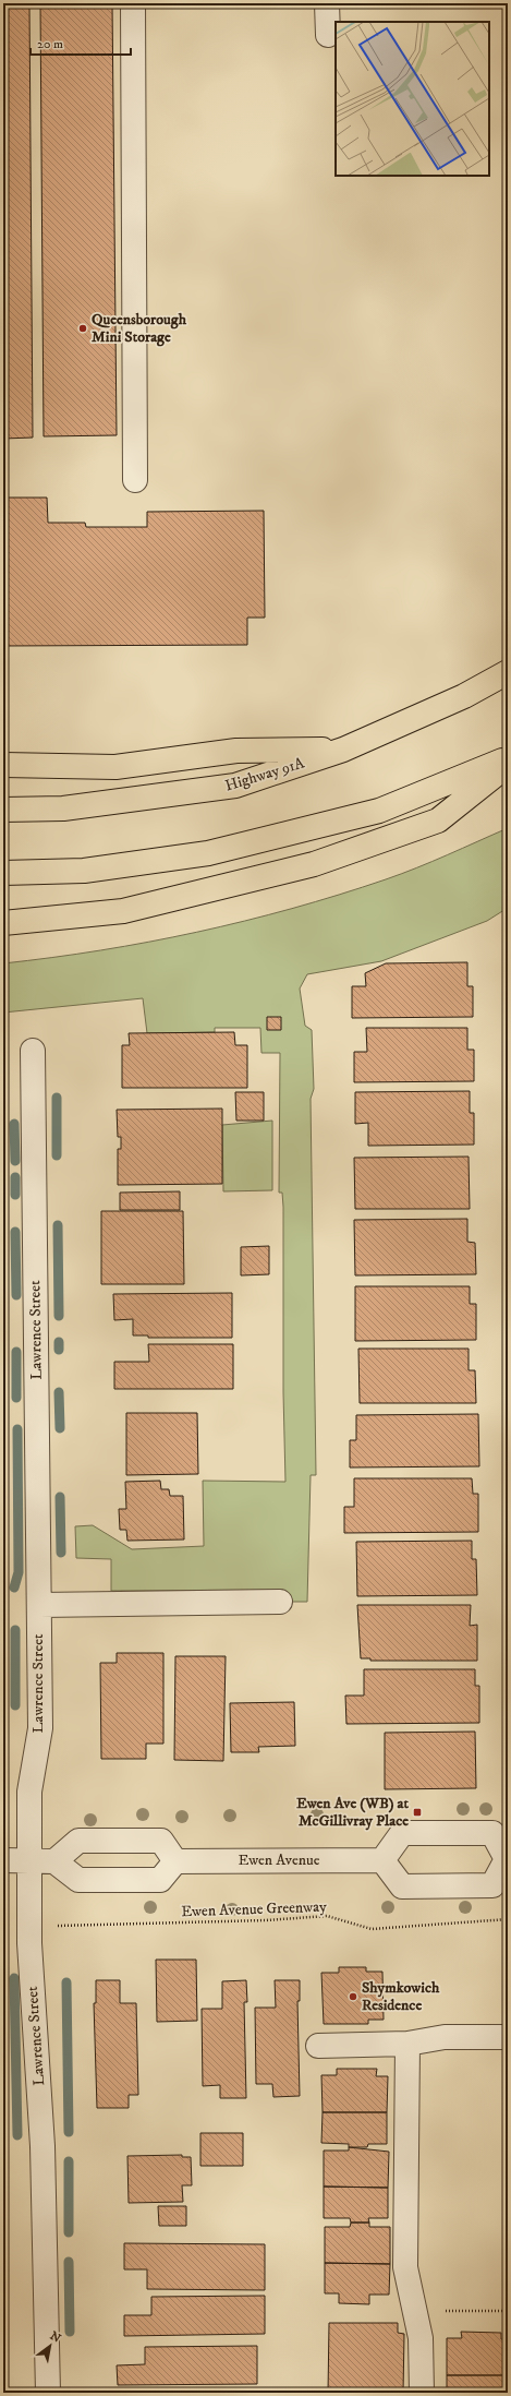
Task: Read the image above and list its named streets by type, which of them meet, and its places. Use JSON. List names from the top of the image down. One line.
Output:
{"streets":{"highway":["Highway 91A"],"street":["Lawrence Street","Ewen Avenue"],"path":["Ewen Avenue Greenway"]},"places":{"other":["Queensborough Mini Storage","Shymkowich Residence"],"transit":["Ewen Ave (WB) at McGillivray Place"]},"scale_bar":"20 m","north":"top right"}
